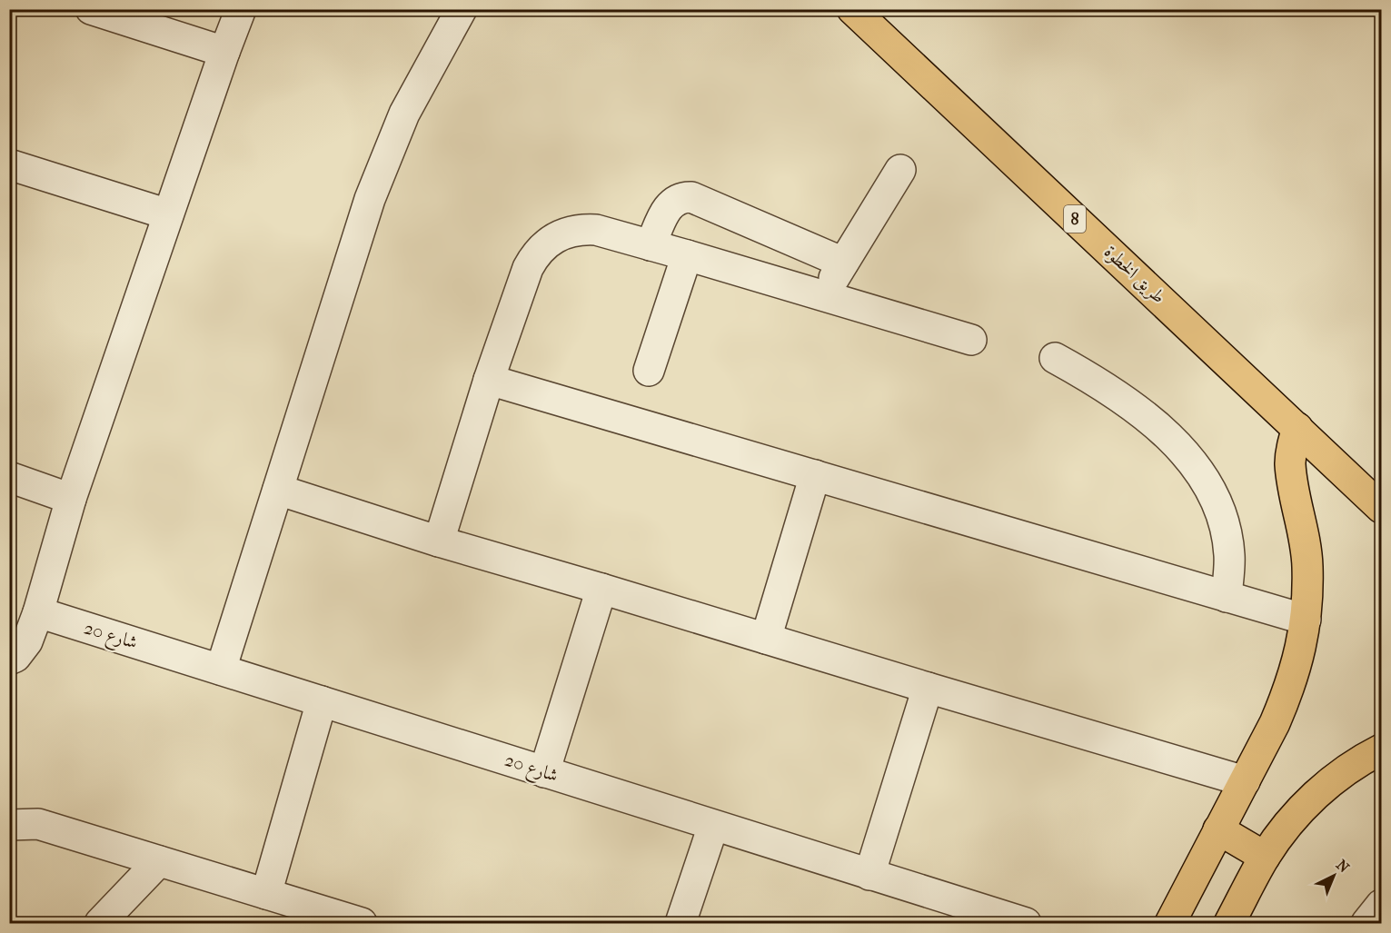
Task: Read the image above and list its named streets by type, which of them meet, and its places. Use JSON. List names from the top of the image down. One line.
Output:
{"streets":{"main road":["8","طريق الخطوة"],"street":["شارع 20"]},"crossings":[["8","طريق الخطوة"]],"north":"top right"}
